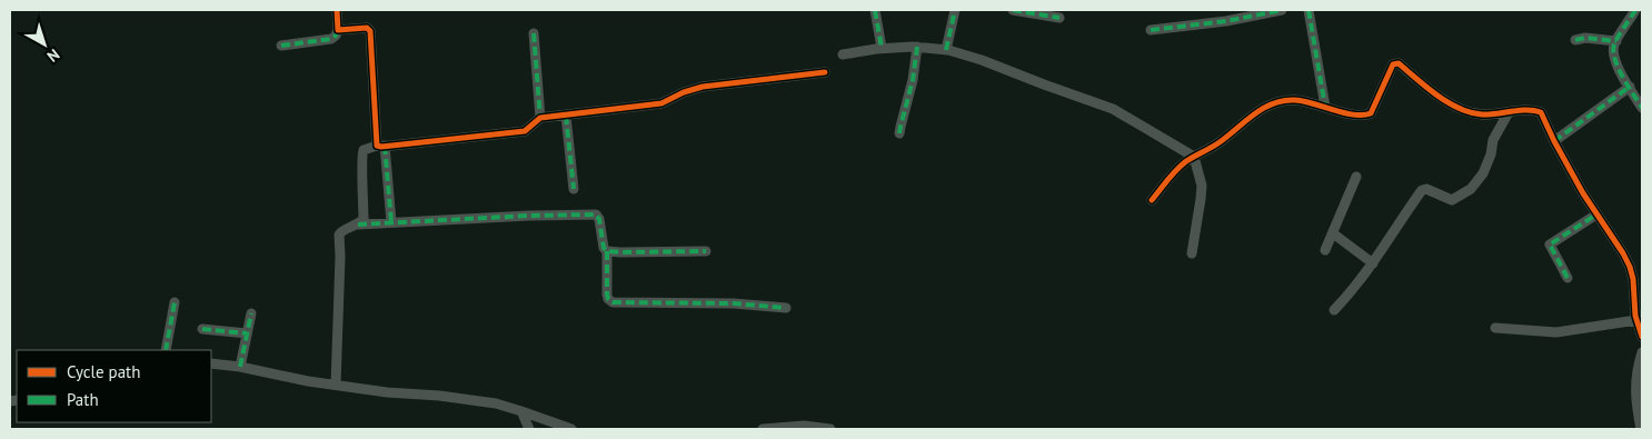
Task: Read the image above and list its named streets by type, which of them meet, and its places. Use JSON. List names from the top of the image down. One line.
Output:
{"legend":["Cycle path","Path"],"north":"bottom right"}
